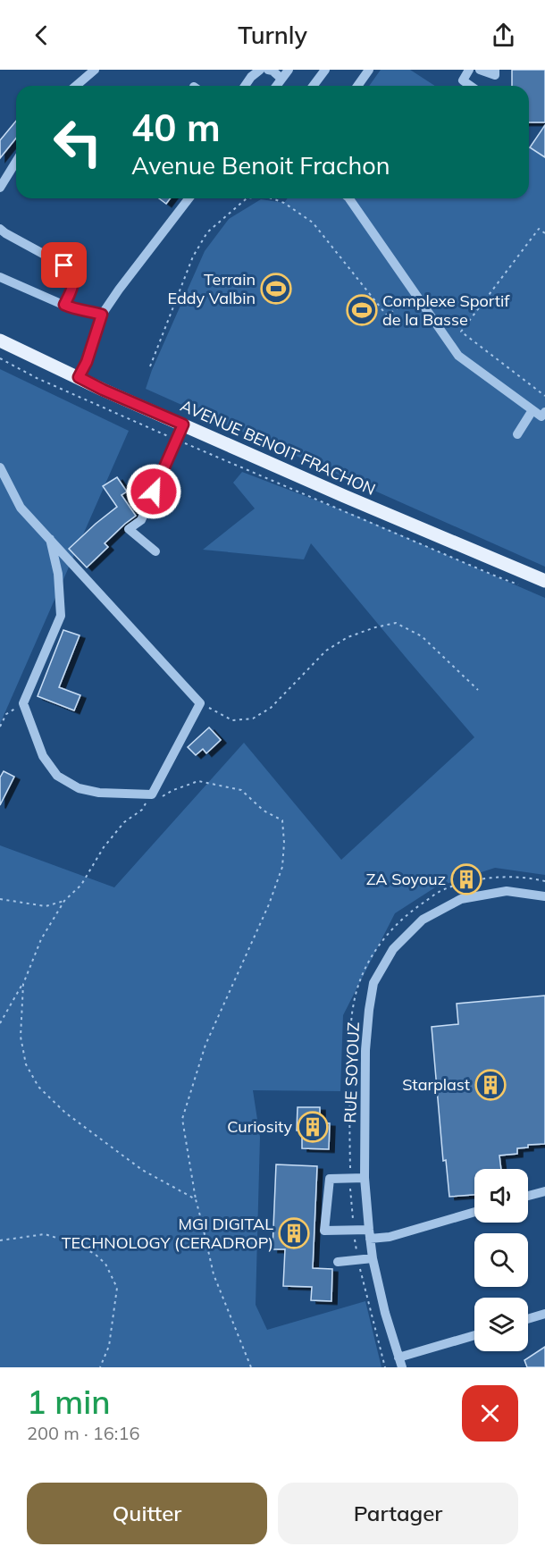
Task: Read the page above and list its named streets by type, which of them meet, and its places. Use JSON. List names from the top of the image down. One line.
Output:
{"streets":{"main road":["AVENUE BENOIT FRACHON"],"street":["RUE SOYOUZ"]},"places":{"sports":["Terrain Eddy Valbin","Complexe Sportif de la Basse"],"building":["ZA Soyouz","Starplast","Curiosity","MGI DIGITAL TECHNOLOGY (CERADROP)"]},"page":{"header":"Turnly","turn":["40 m","Avenue Benoit Frachon"],"heading":["1 min","200 m · 16:16"],"buttons":["Quitter","Partager"]}}
